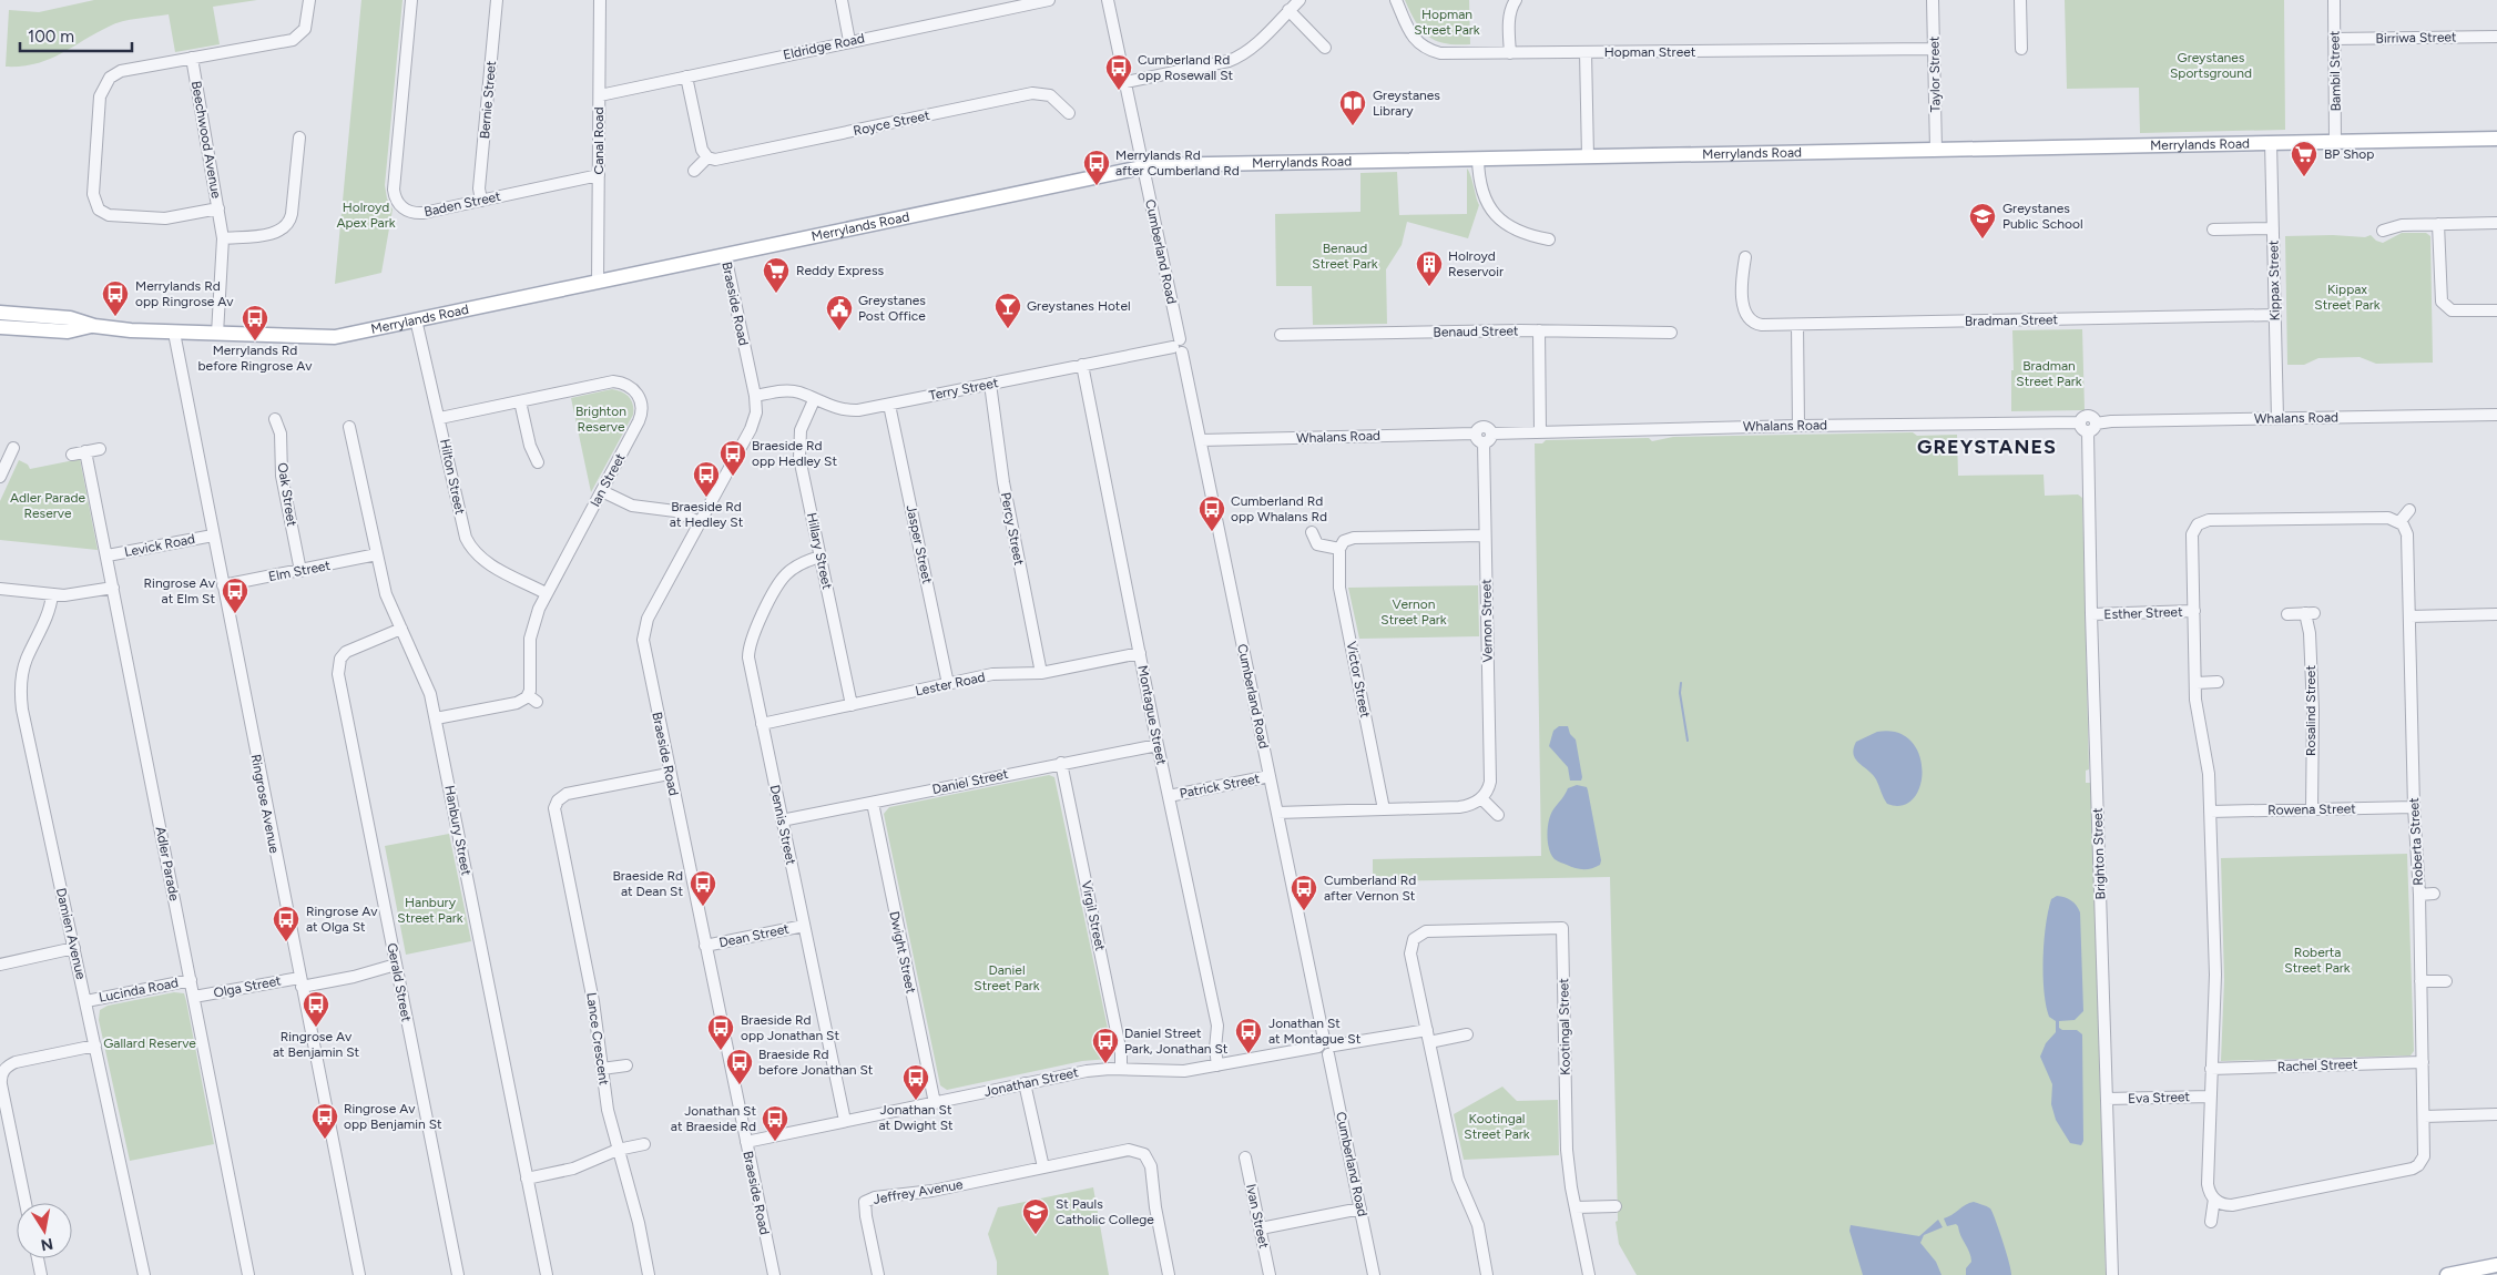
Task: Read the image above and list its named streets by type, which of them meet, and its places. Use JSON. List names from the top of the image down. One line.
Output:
{"streets":{"main road":["Merrylands Road"],"street":["Birriwa Street","Eldridge Road","Hopman Street","Bambil Street","Taylor Street","Bernie Street","Royce Street","Beechwood Avenue","Canal Road","Baden Street","Cumberland Road","Kippax Street","Braeside Road","Bradman Street","Benaud Street","Terry Street","Whalans Road","Hilton Street","Ian Street","Oak Street","Percy Street","Jasper Street","Levick Road","Hillary Street","Elm Street","Esther Street","Vernon Street","Victor Street","Lester Road","Rosalind Street","Montague Street","Daniel Street","Patrick Street","Ringrose Avenue","Rowena Street","Dennis Street","Hanbury Street","Roberta Street","Brighton Street","Adler Parade","Virgil Street","Damien Avenue","Dean Street","Dwight Street","Gerald Street","Olga Street","Lucinda Road","Kootingal Street","Lance Crescent","Rachel Street","Jonathan Street","Eva Street","Jeffrey Avenue","Ivan Street"]},"crossings":[["Birriwa Street","Bambil Street"],["Eldridge Road","Canal Road"],["Hopman Street","Taylor Street"],["Bambil Street","Merrylands Road"],["Taylor Street","Merrylands Road"],["Bernie Street","Baden Street"],["Beechwood Avenue","Merrylands Road"],["Canal Road","Merrylands Road"],["Canal Road","Baden Street"],["Merrylands Road","Cumberland Road"],["Merrylands Road","Kippax Street"],["Merrylands Road","Braeside Road"],["Merrylands Road","Hilton Street"],["Merrylands Road","Ringrose Avenue"],["Cumberland Road","Terry Street"],["Cumberland Road","Whalans Road"],["Cumberland Road","Patrick Street"],["Cumberland Road","Jonathan Street"],["Kippax Street","Bradman Street"],["Kippax Street","Whalans Road"],["Braeside Road","Terry Street"],["Braeside Road","Dean Street"],["Braeside Road","Lance Crescent"],["Braeside Road","Jonathan Street"],["Terry Street","Percy Street"],["Terry Street","Jasper Street"],["Terry Street","Hillary Street"],["Terry Street","Montague Street"],["Whalans Road","Vernon Street"],["Whalans Road","Brighton Street"],["Hilton Street","Ian Street"],["Ian Street","Hanbury Street"],["Oak Street","Elm Street"],["Percy Street","Lester Road"],["Jasper Street","Lester Road"],["Levick Road","Ringrose Avenue"],["Levick Road","Adler Parade"],["Hillary Street","Lester Road"],["Hillary Street","Dennis Street"],["Elm Street","Ringrose Avenue"],["Elm Street","Hanbury Street"],["Esther Street","Brighton Street"],["Lester Road","Montague Street"],["Lester Road","Dennis Street"],["Rosalind Street","Rowena Street"],["Montague Street","Daniel Street"],["Montague Street","Patrick Street"],["Montague Street","Jonathan Street"],["Daniel Street","Dennis Street"],["Daniel Street","Virgil Street"],["Daniel Street","Dwight Street"],["Ringrose Avenue","Olga Street"],["Rowena Street","Roberta Street"],["Dennis Street","Dean Street"],["Dennis Street","Jonathan Street"],["Hanbury Street","Gerald Street"],["Roberta Street","Rachel Street"],["Brighton Street","Eva Street"],["Adler Parade","Olga Street"],["Adler Parade","Lucinda Road"],["Virgil Street","Jonathan Street"],["Damien Avenue","Lucinda Road"],["Dwight Street","Jonathan Street"],["Gerald Street","Olga Street"],["Kootingal Street","Jonathan Street"]],"districts":["GREYSTANES"],"parks":["Hopman Street Park","Greystanes Sportsground","Holroyd Apex Park","Benaud Street Park","Kippax Street Park","Bradman Street Park","Brighton Reserve","Adler Parade Reserve","Vernon Street Park","Hanbury Street Park","Roberta Street Park","Daniel Street Park","Gallard Reserve","Kootingal Street Park"],"places":{"bus stop":["Cumberland Rd opp Rosewall St","Merrylands Rd after Cumberland Rd","Merrylands Rd opp Ringrose Av","Merrylands Rd before Ringrose Av","Braeside Rd opp Hedley St","Braeside Rd at Hedley St","Cumberland Rd opp Whalans Rd","Ringrose Av at Elm St","Braeside Rd at Dean St","Cumberland Rd after Vernon St","Ringrose Av at Olga St","Ringrose Av at Benjamin St","Braeside Rd opp Jonathan St","Jonathan St at Montague St","Daniel Street Park, Jonathan St","Braeside Rd before Jonathan St","Jonathan St at Dwight St","Ringrose Av opp Benjamin St","Jonathan St at Braeside Rd"],"library":["Greystanes Library"],"supermarket":["BP Shop","Reddy Express"],"school or university":["Greystanes Public School","St Pauls Catholic College"],"building":["Holroyd Reservoir"],"bar":["Greystanes Hotel"],"public building":["Greystanes Post Office"]},"scale_bar":"100 m","north":"bottom"}
